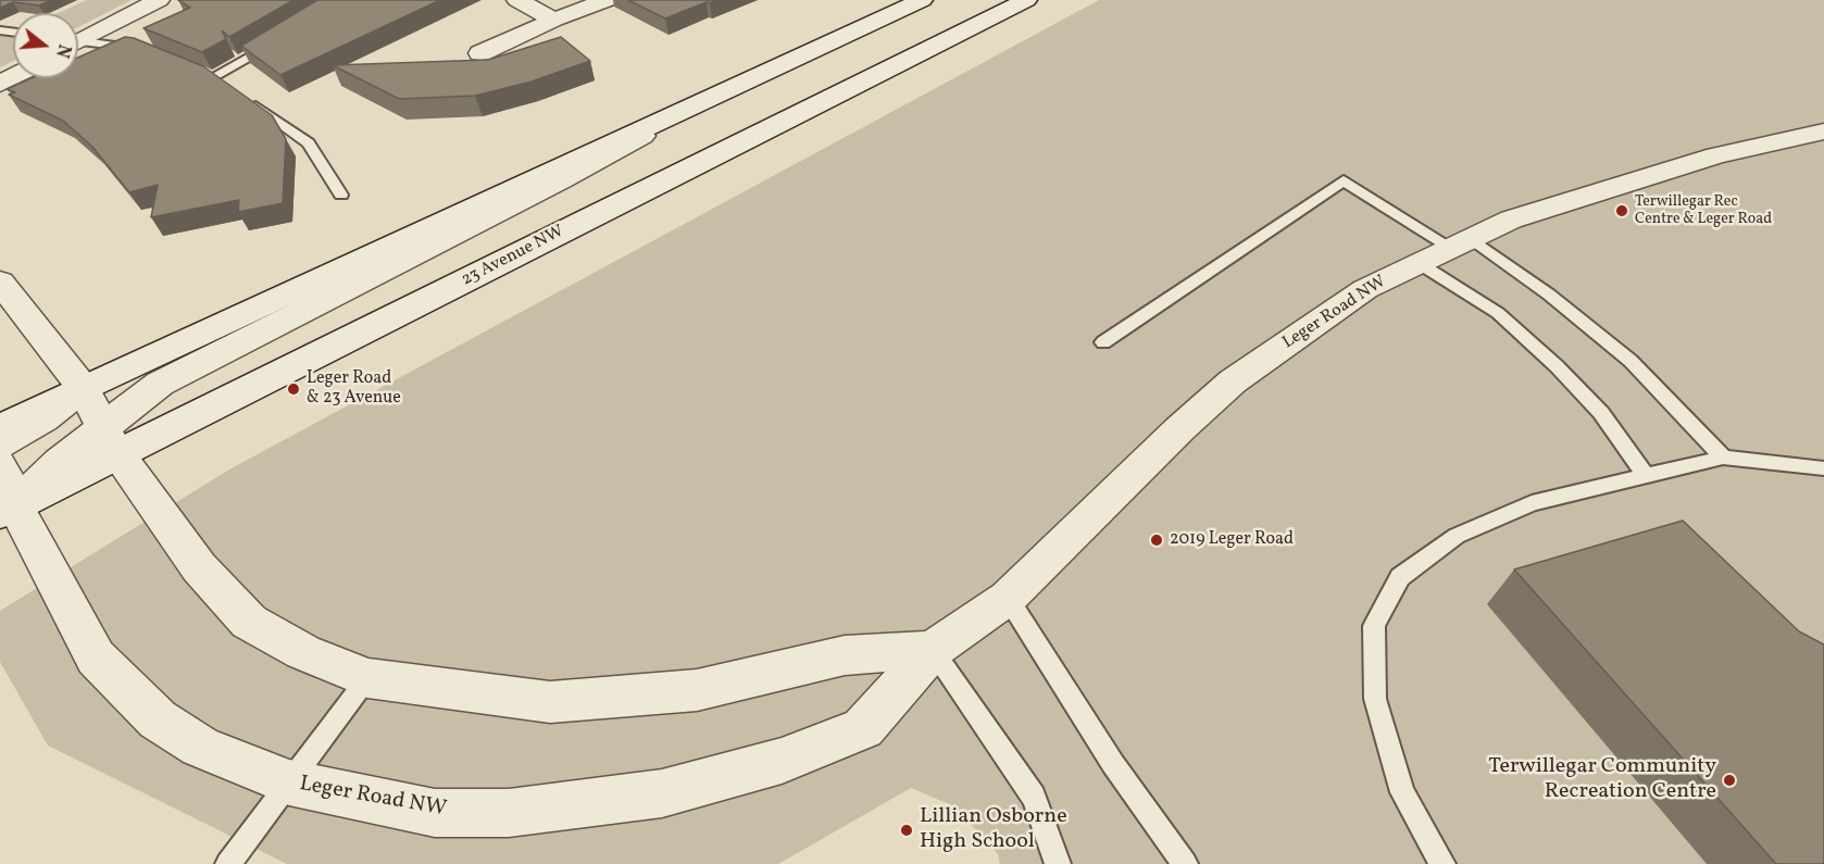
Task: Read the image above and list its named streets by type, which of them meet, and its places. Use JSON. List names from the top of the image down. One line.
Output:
{"streets":{"street":["23 Avenue NW","Leger Road NW"]},"crossings":[["23 Avenue NW","Leger Road NW"]],"places":["Terwillegar Rec Centre & Leger Road","Leger Road & 23 Avenue","2019 Leger Road","Terwillegar Community Recreation Centre","Lillian Osborne High School"],"north":"right"}
